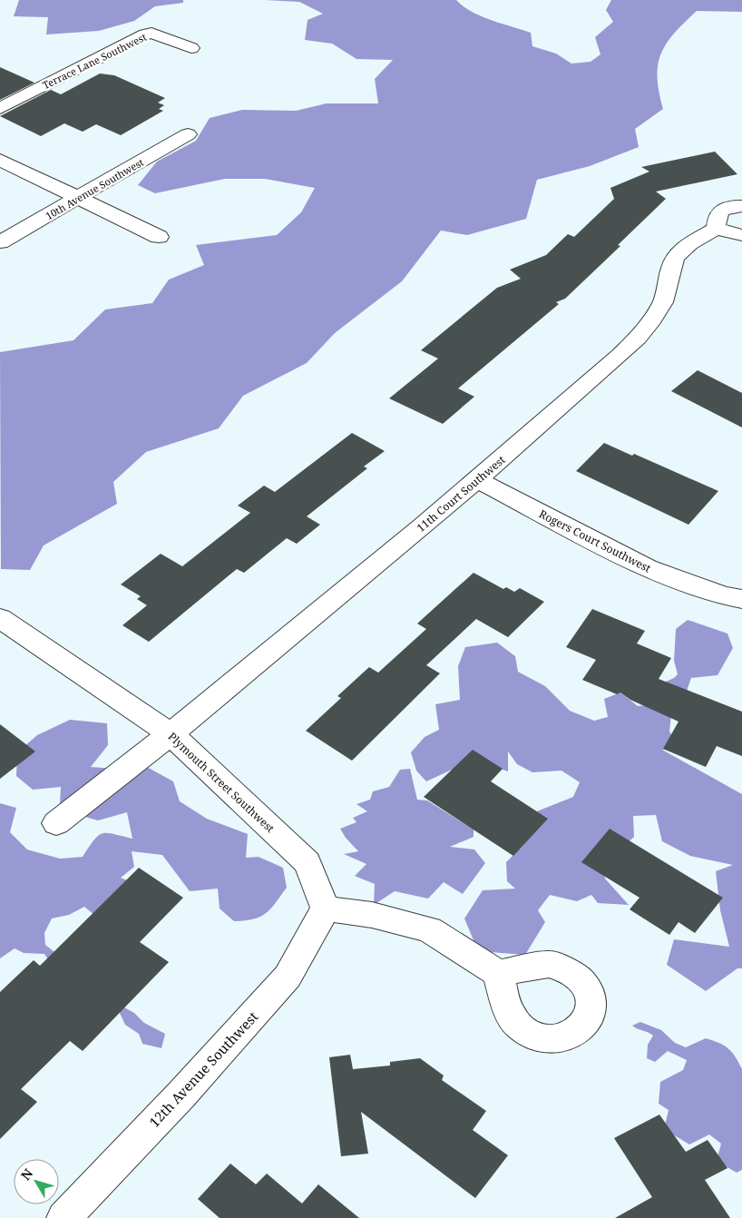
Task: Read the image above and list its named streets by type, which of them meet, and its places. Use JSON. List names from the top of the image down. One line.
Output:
{"streets":{"street":["Terrace Lane Southwest","10th Avenue Southwest","11th Court Southwest","Rogers Court Southwest","Plymouth Street Southwest","12th Avenue Southwest"]},"crossings":[["11th Court Southwest","Rogers Court Southwest"],["11th Court Southwest","Plymouth Street Southwest"],["Plymouth Street Southwest","12th Avenue Southwest"]],"north":"top left"}
